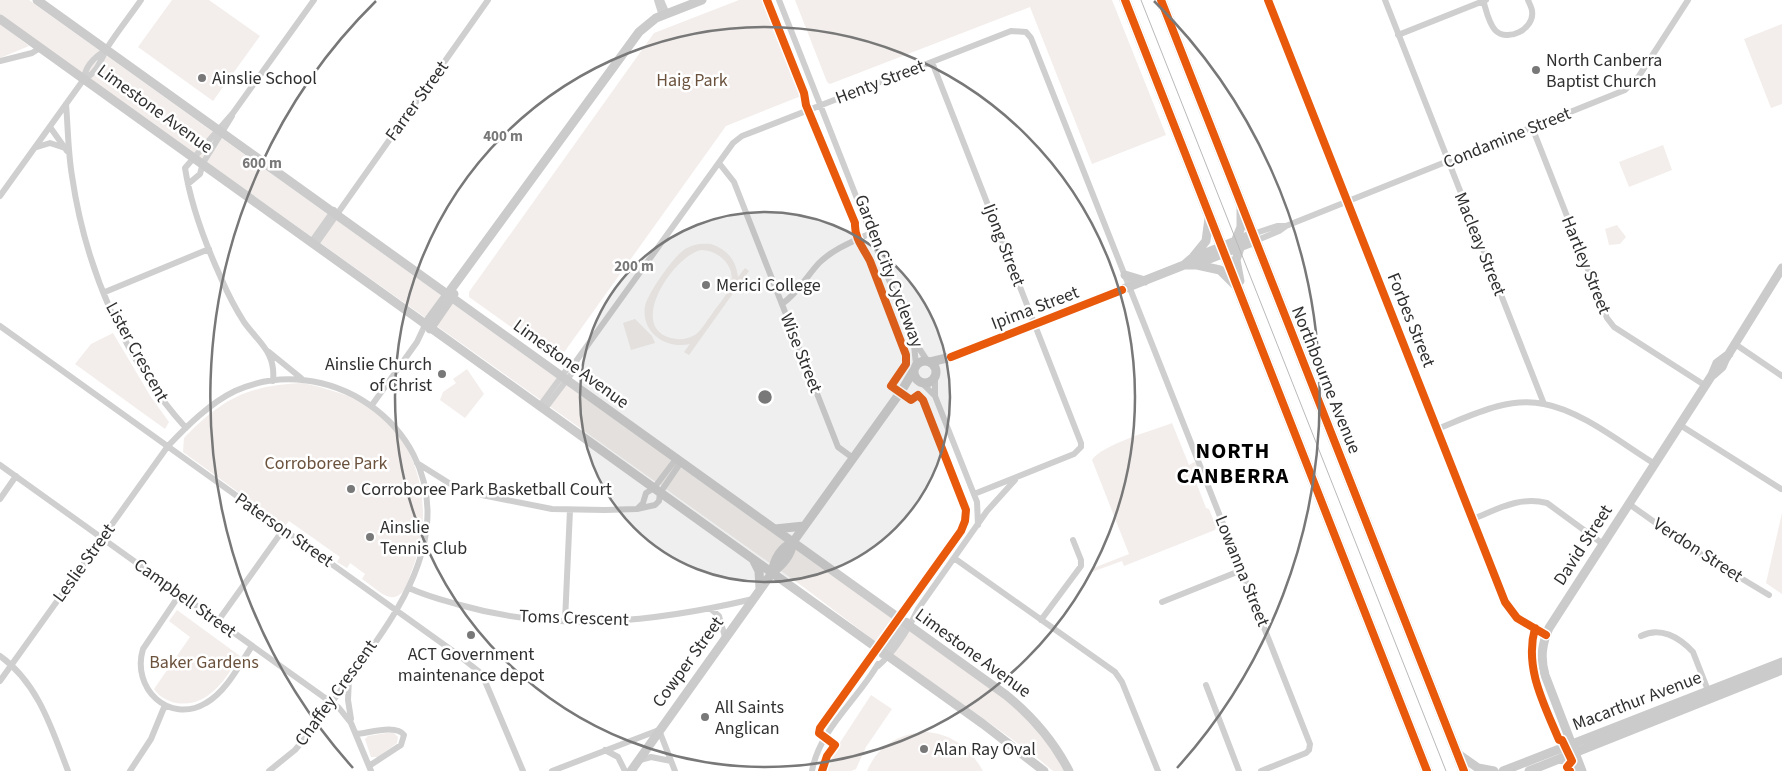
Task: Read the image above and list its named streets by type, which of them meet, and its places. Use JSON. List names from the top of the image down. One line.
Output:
{"streets":{"highway":["Northbourne Avenue"],"main road":["Limestone Avenue","Ipima Street","David Street","Cowper Street","Macarthur Avenue"],"street":["Henty Street","Farrer Street","Condamine Street","Macleay Street","Ijong Street","Hartley Street","Forbes Street","Lister Crescent","Wise Street","Paterson Street","Verdon Street","Leslie Street","Lowanna Street","Campbell Street","Toms Crescent","Chaffey Crescent"],"cycle path":["Garden City Cycleway"]},"crossings":[["Henty Street","Limestone Avenue"],["Henty Street","Ijong Street"],["Henty Street","Ipima Street"],["Henty Street","Wise Street"],["Henty Street","Lowanna Street"],["Farrer Street","Limestone Avenue"],["Limestone Avenue","Ijong Street"],["Limestone Avenue","Cowper Street"],["Condamine Street","Macleay Street"],["Condamine Street","Hartley Street"],["Condamine Street","Ipima Street"],["Condamine Street","Forbes Street"],["Condamine Street","Northbourne Avenue"],["Ijong Street","Ipima Street"],["Hartley Street","David Street"],["Ipima Street","Northbourne Avenue"],["Ipima Street","Lowanna Street"],["Forbes Street","David Street"],["Paterson Street","Leslie Street"],["Paterson Street","Chaffey Crescent"],["David Street","Verdon Street"],["David Street","Macarthur Avenue"],["Leslie Street","Campbell Street"],["Campbell Street","Chaffey Crescent"],["Toms Crescent","Cowper Street"]],"districts":["NORTH CANBERRA"],"parks":["Haig Park","Corroboree Park","Baker Gardens"],"places":["North Canberra Baptist Church","Ainslie School","Merici College","Ainslie Church of Christ","Corroboree Park Basketball Court","Ainslie Tennis Club","ACT Government maintenance depot","All Saints Anglican","Alan Ray Oval"],"rings":["400 m","600 m","200 m"]}
